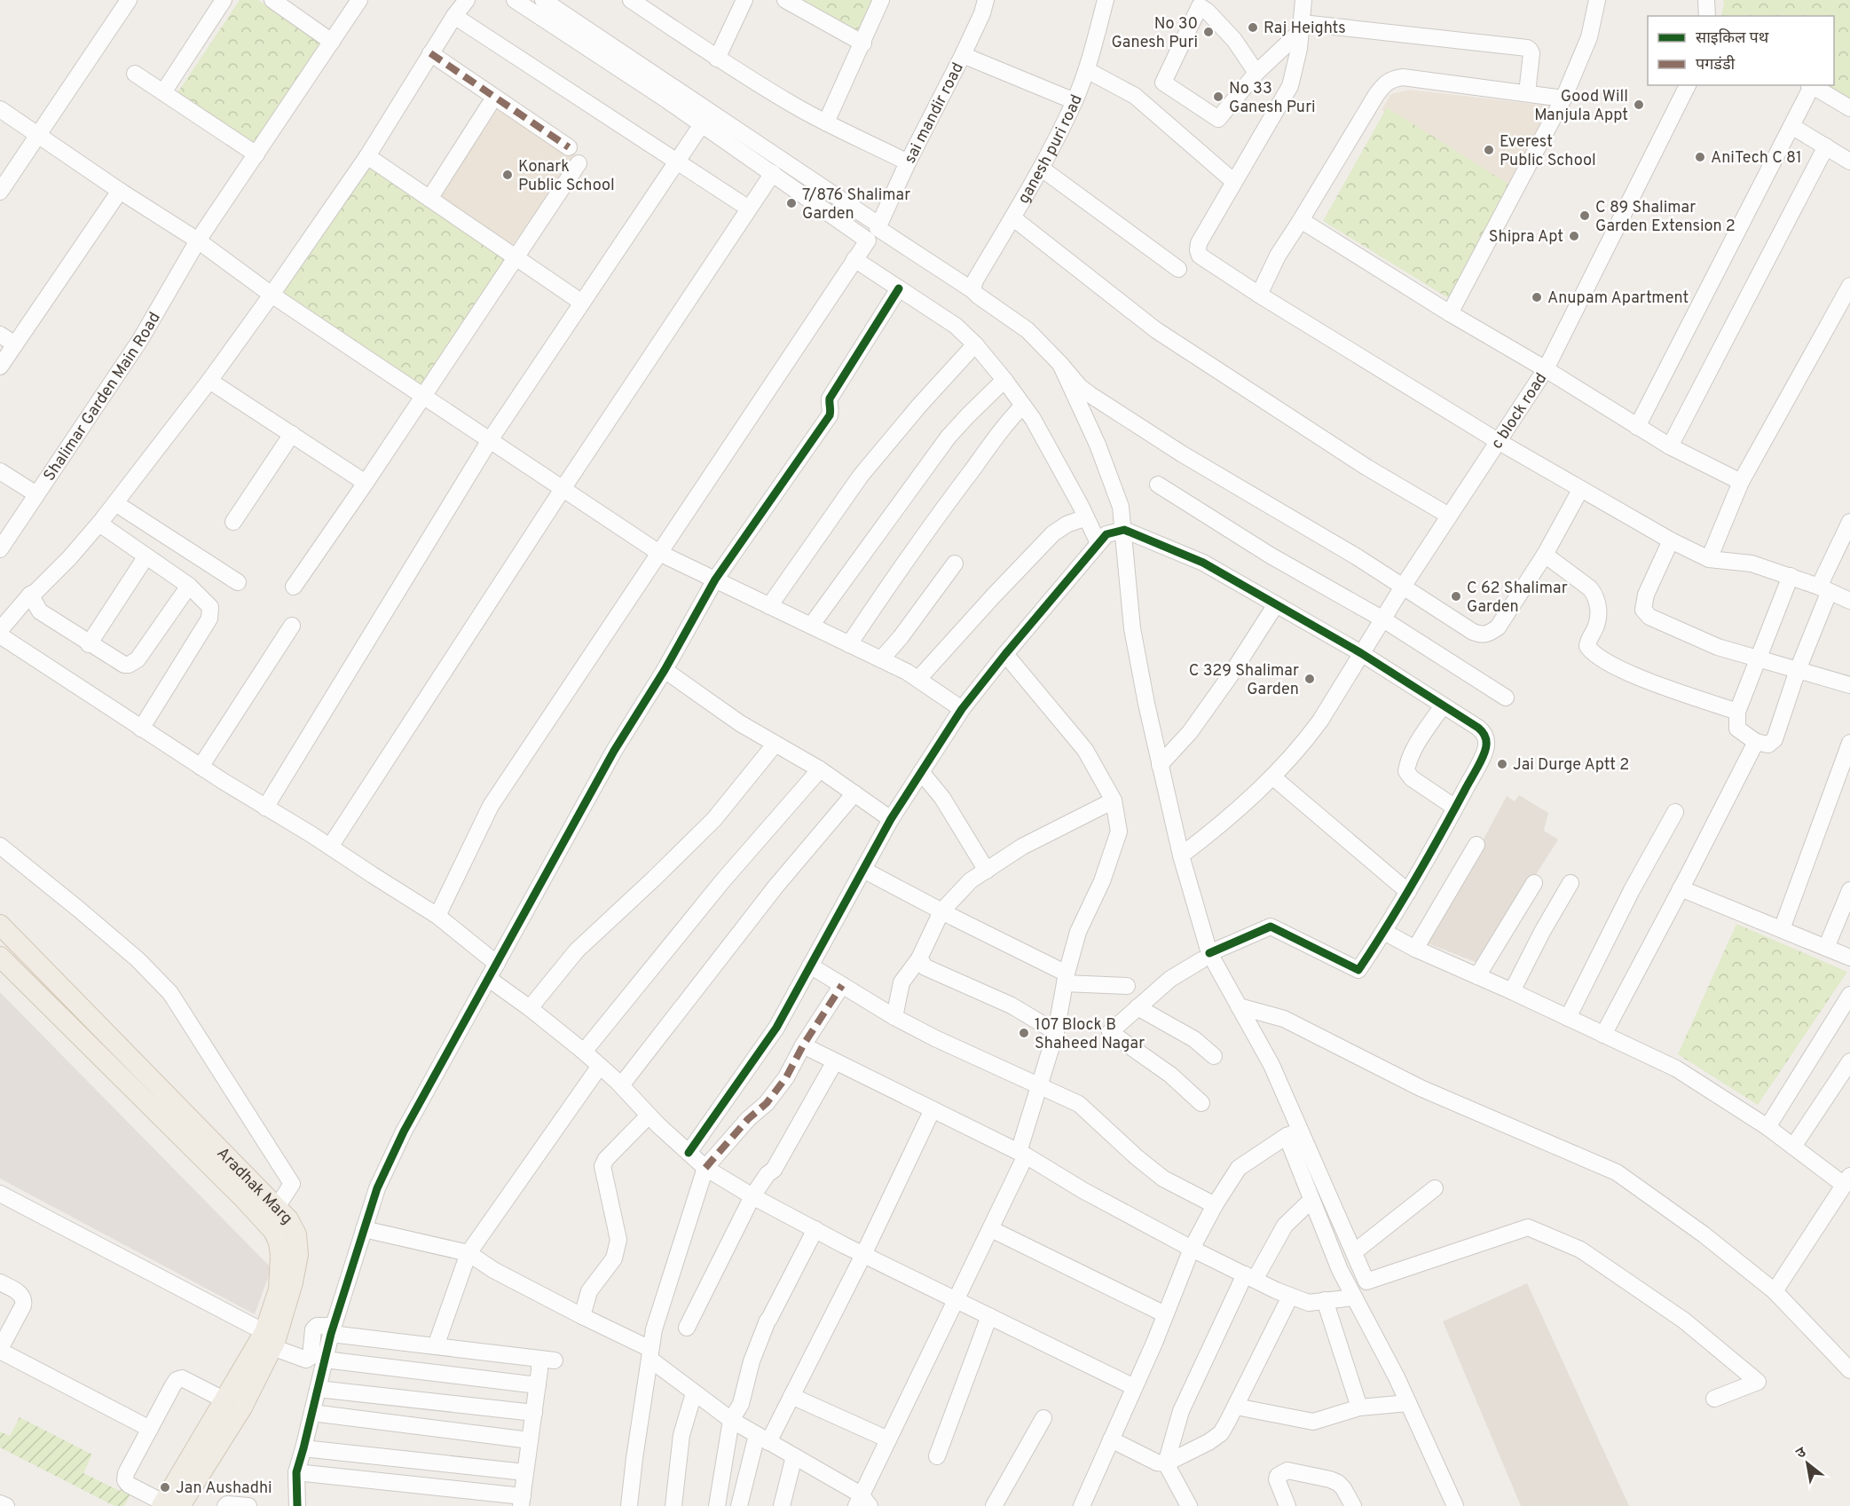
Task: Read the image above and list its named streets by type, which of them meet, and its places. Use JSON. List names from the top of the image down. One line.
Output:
{"streets":{"main road":["Aradhak Marg"],"street":["sai mandir road","ganesh puri road","Shalimar Garden Main Road","c block road"]},"places":["Raj Heights","No 30 Ganesh Puri","No 33 Ganesh Puri","Good Will Manjula Appt","Everest Public School","AniTech C 81","Konark Public School","7/876 Shalimar Garden","C 89 Shalimar Garden Extension 2","Shipra Apt","Anupam Apartment","C 62 Shalimar Garden","C 329 Shalimar Garden","Jai Durge Aptt 2","107 Block B Shaheed Nagar","Jan Aushadhi"],"legend":["साइकिल पथ","पगडंडी"],"north":"top left"}
